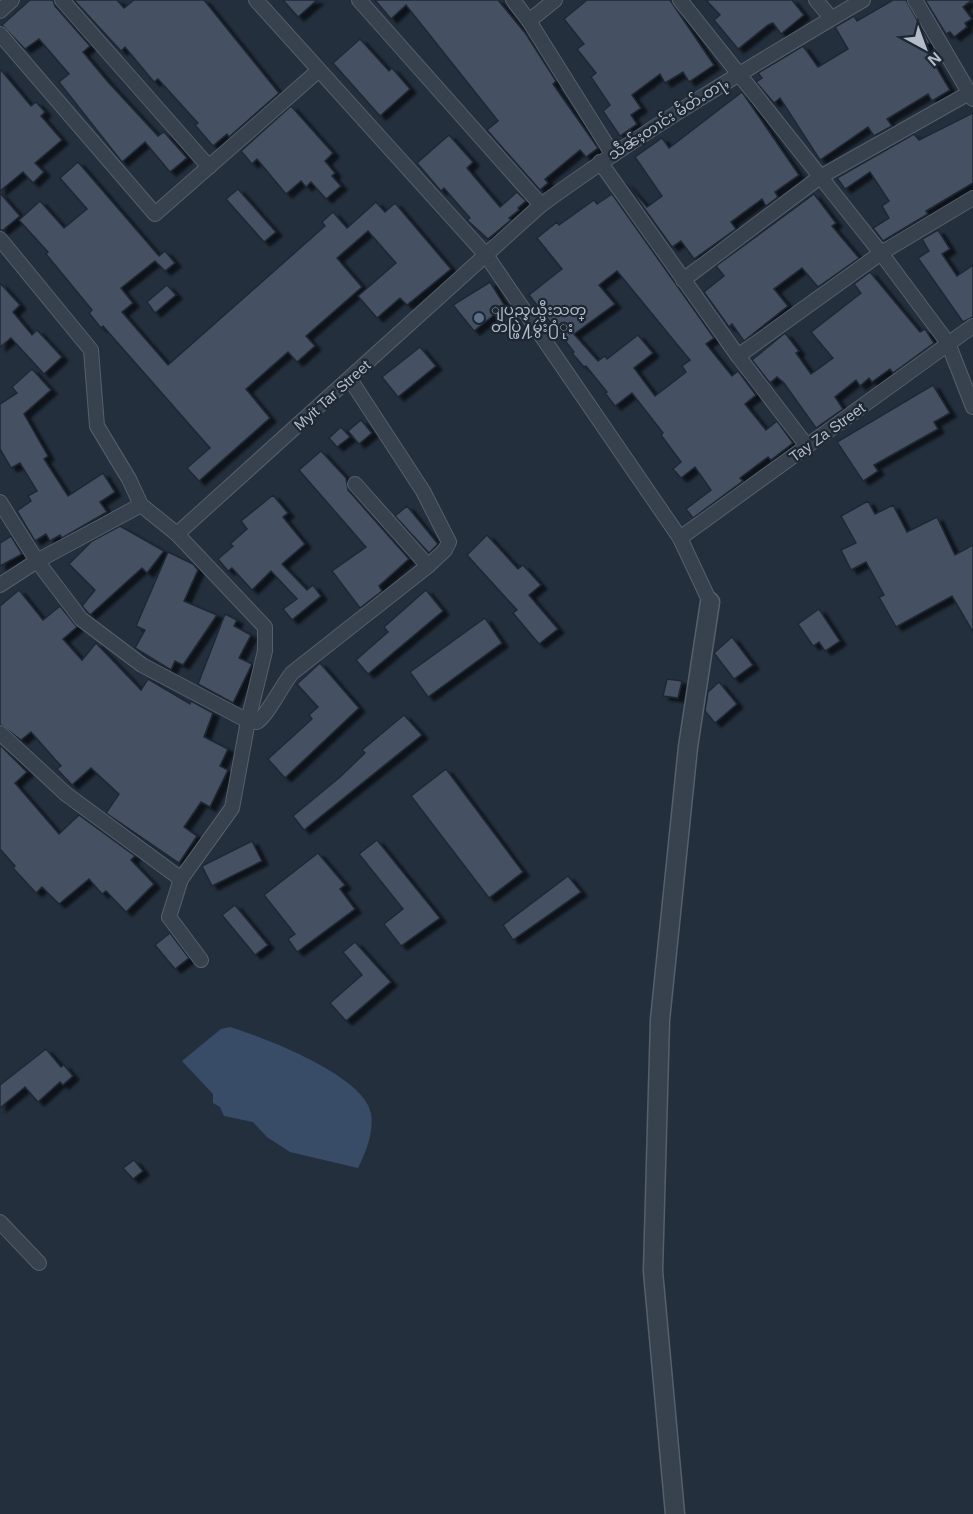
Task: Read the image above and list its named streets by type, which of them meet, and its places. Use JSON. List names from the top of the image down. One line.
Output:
{"streets":{"street":["သဵၼ်ႈတၢင်း မႅတ်ႉတႃႇ","Myit Tar Street","Tay Za Street"]},"crossings":[["သဵၼ်ႈတၢင်း မႅတ်ႉတႃႇ","Myit Tar Street"]],"places":["ျပည္နယ္မီးသတ္ တပ္ဖြဲ႔မွဴး႐ံုး"],"north":"bottom right"}
